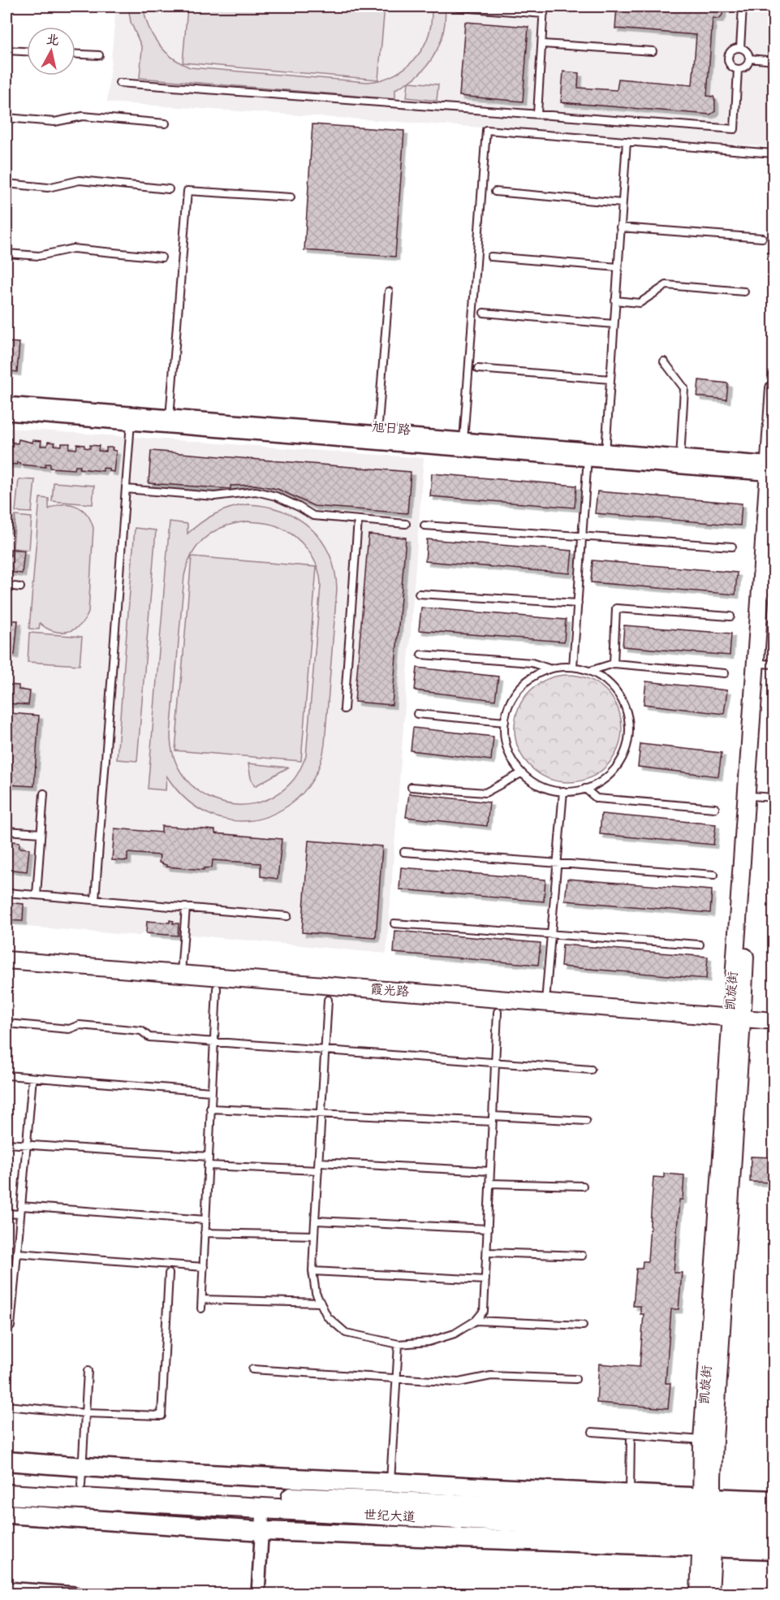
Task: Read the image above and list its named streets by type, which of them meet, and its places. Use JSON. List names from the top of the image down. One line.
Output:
{"streets":{"main road":["世纪大道"],"street":["旭日路","霞光路","凯旋街"]},"crossings":[["旭日路","凯旋街"],["霞光路","凯旋街"],["凯旋街","世纪大道"]],"north":"top"}
